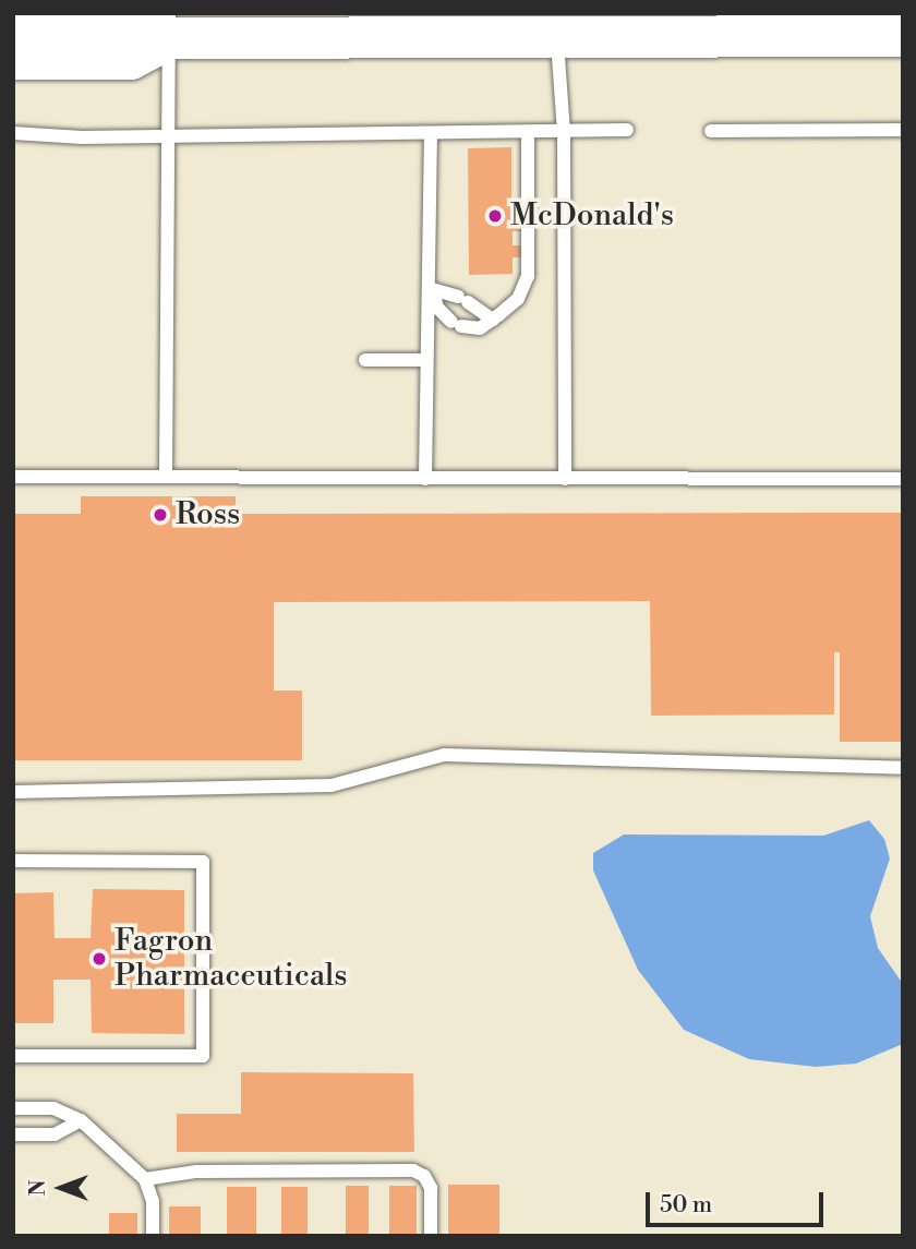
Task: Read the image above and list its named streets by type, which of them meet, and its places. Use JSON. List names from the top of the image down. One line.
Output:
{"places":["McDonald's","Ross","Fagron Pharmaceuticals"],"scale_bar":"50 m","north":"left"}
